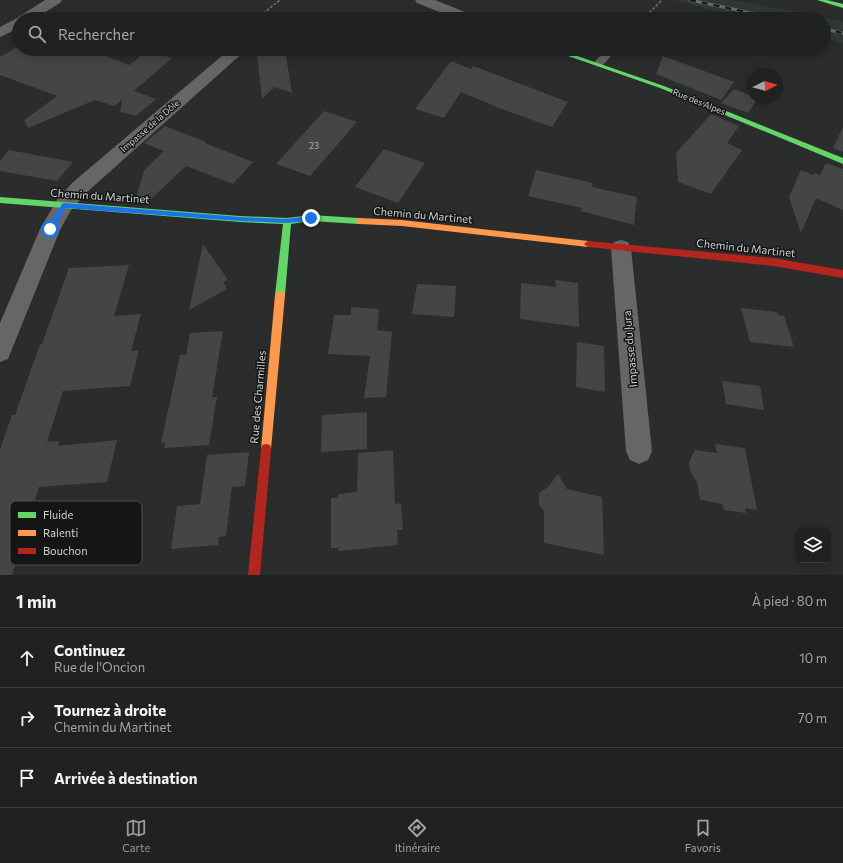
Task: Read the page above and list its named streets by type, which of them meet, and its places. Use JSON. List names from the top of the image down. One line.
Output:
{"streets":{"street":["Rue des Alpes","Impasse de la Dôle","Chemin du Martinet","Impasse du Jura","Rue des Charmilles"]},"crossings":[["Impasse de la Dôle","Chemin du Martinet"],["Chemin du Martinet","Impasse du Jura"],["Chemin du Martinet","Rue des Charmilles"]],"house_numbers":["23"],"legend":["Fluide","Ralenti","Bouchon"],"north":"right","page":{"search":"Rechercher","heading":["1 min","À pied · 80 m"],"list":[["Continuez","Rue de l'Oncion","10 m"],["Tournez à droite","Chemin du Martinet","70 m"],"Arrivée à destination"],"nav":["Carte","Itinéraire","Favoris"]}}
